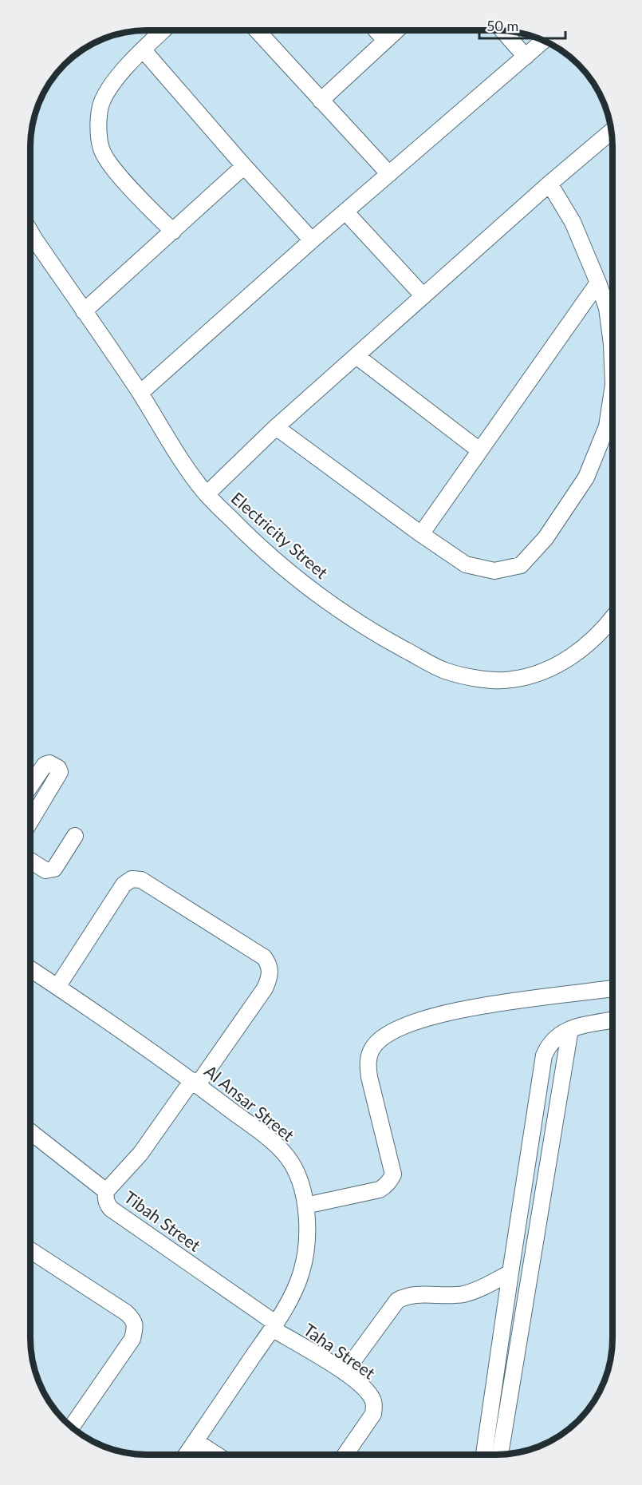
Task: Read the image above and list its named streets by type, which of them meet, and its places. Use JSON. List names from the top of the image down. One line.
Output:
{"streets":{"street":["Electricity Street","Al Ansar Street","Tibah Street","Taha Street"]},"crossings":[["Al Ansar Street","Tibah Street"],["Al Ansar Street","Taha Street"],["Tibah Street","Taha Street"]],"scale_bar":"50 m"}
